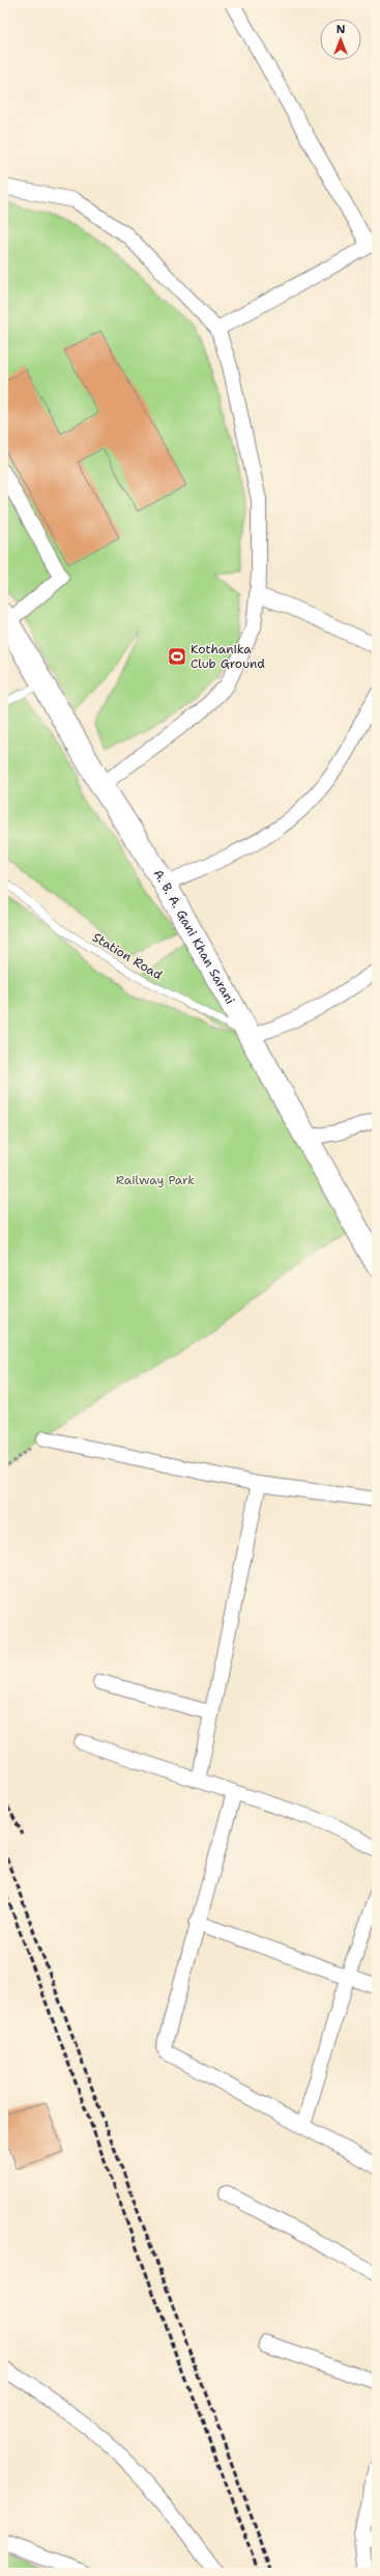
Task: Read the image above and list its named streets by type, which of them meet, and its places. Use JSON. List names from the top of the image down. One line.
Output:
{"streets":{"main road":["A. B. A. Gani Khan Sarani"],"lane":["Station Road"]},"crossings":[["A. B. A. Gani Khan Sarani","Station Road"]],"parks":["Railway Park"],"places":{"sports":["Kothanika Club Ground"]},"north":"top"}
